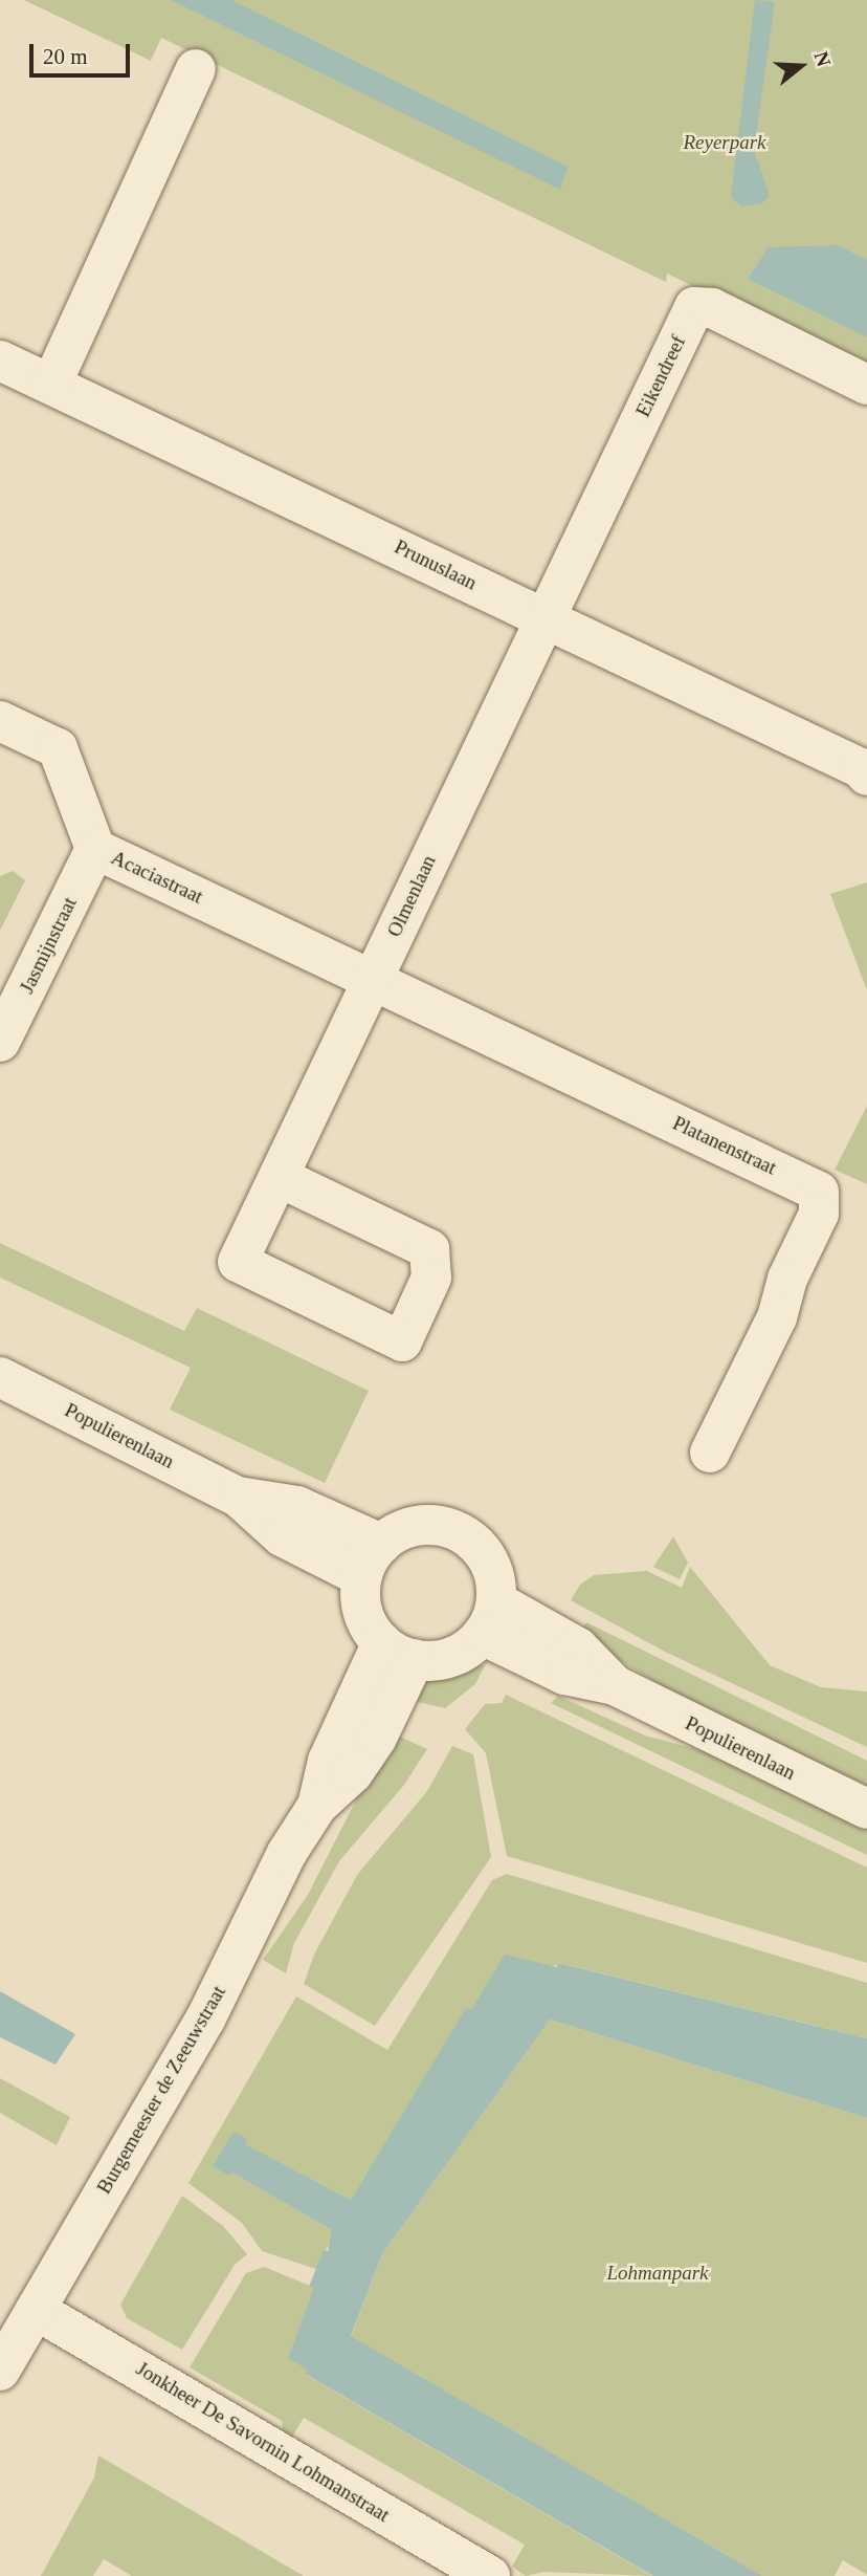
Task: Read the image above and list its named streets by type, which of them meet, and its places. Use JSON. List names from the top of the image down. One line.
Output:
{"streets":{"street":["Eikendreef","Prunuslaan","Acaciastraat","Olmenlaan","Jasmijnstraat","Platanenstraat","Populierenlaan","Burgemeester de Zeeuwstraat","Jonkheer De Savornin Lohmanstraat"]},"crossings":[["Eikendreef","Prunuslaan"],["Eikendreef","Olmenlaan"],["Prunuslaan","Olmenlaan"],["Acaciastraat","Olmenlaan"],["Acaciastraat","Jasmijnstraat"],["Acaciastraat","Platanenstraat"],["Olmenlaan","Platanenstraat"],["Populierenlaan","Burgemeester de Zeeuwstraat"],["Burgemeester de Zeeuwstraat","Jonkheer De Savornin Lohmanstraat"]],"parks":["Reyerpark","Lohmanpark"],"scale_bar":"20 m","north":"right"}
